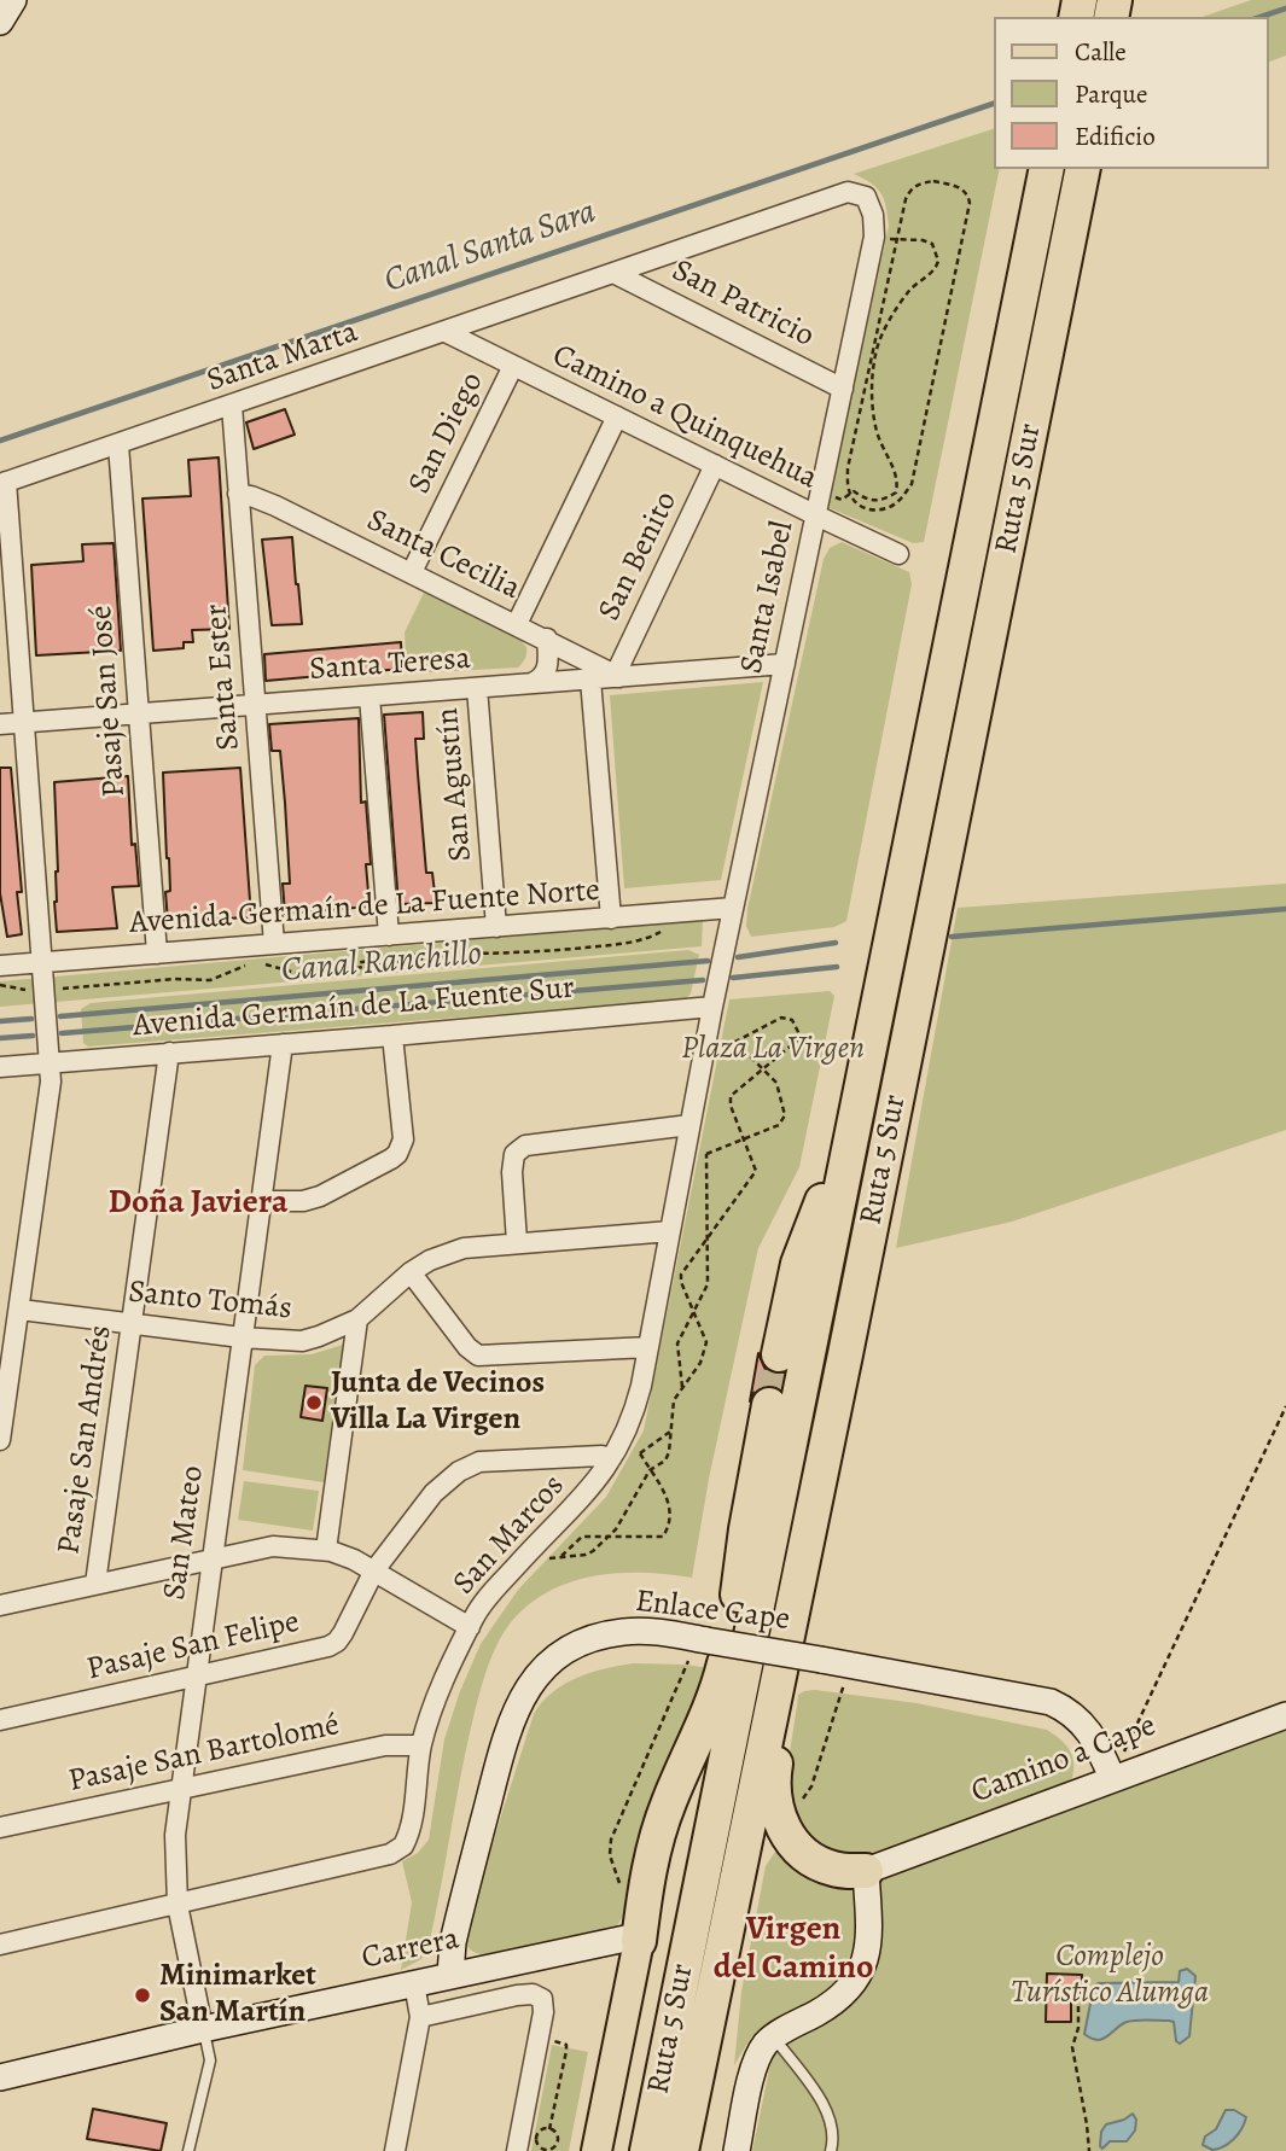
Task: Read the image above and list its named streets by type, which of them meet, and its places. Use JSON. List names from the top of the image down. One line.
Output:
{"streets":{"highway":["Ruta 5 Sur"],"street":["San Patricio","Santa Marta","Camino a Quinquehua","San Diego","Santa Cecilia","San Benito","Santa Isabel","Santa Teresa","Santa Ester","Pasaje San José","San Agustín","Avenida Germaín de La Fuente Norte","Avenida Germaín de La Fuente Sur","Santo Tomás","Pasaje San Andrés","San Mateo","San Marcos","Enlace Cape","Pasaje San Felipe","Pasaje San Bartolomé","Camino a Cape","Carrera"]},"crossings":[["San Patricio","Santa Marta"],["San Patricio","Santa Isabel"],["Santa Marta","Camino a Quinquehua"],["Santa Marta","Santa Isabel"],["Santa Marta","Santa Ester"],["Santa Marta","Pasaje San José"],["Camino a Quinquehua","San Diego"],["Camino a Quinquehua","San Benito"],["Camino a Quinquehua","Santa Isabel"],["San Diego","Santa Cecilia"],["Santa Cecilia","San Benito"],["Santa Cecilia","Santa Teresa"],["Santa Cecilia","Santa Ester"],["San Benito","Santa Teresa"],["Santa Isabel","Santa Teresa"],["Santa Isabel","Avenida Germaín de La Fuente Norte"],["Santa Isabel","Avenida Germaín de La Fuente Sur"],["Santa Isabel","San Marcos"],["Santa Teresa","Santa Ester"],["Santa Teresa","Pasaje San José"],["Santa Teresa","San Agustín"],["Santa Ester","Avenida Germaín de La Fuente Norte"],["Pasaje San José","Avenida Germaín de La Fuente Norte"],["San Agustín","Avenida Germaín de La Fuente Norte"],["Avenida Germaín de La Fuente Sur","Pasaje San Andrés"],["Avenida Germaín de La Fuente Sur","San Mateo"],["Avenida Germaín de La Fuente Sur","San Marcos"],["Santo Tomás","Pasaje San Andrés"],["Santo Tomás","San Mateo"],["Santo Tomás","San Marcos"],["San Mateo","San Marcos"],["San Mateo","Pasaje San Felipe"],["San Mateo","Pasaje San Bartolomé"],["San Mateo","Carrera"],["San Marcos","Pasaje San Felipe"],["San Marcos","Pasaje San Bartolomé"],["Enlace Cape","Camino a Cape"],["Enlace Cape","Carrera"]],"districts":["Doña Javiera","Virgen del Camino"],"water":["Canal Santa Sara","Canal Ranchillo"],"parks":["Plaza La Virgen","Complejo Turístico Alumga"],"places":["Junta de Vecinos Villa La Virgen","Minimarket San Martín"],"legend":["Calle","Parque","Edificio"]}
